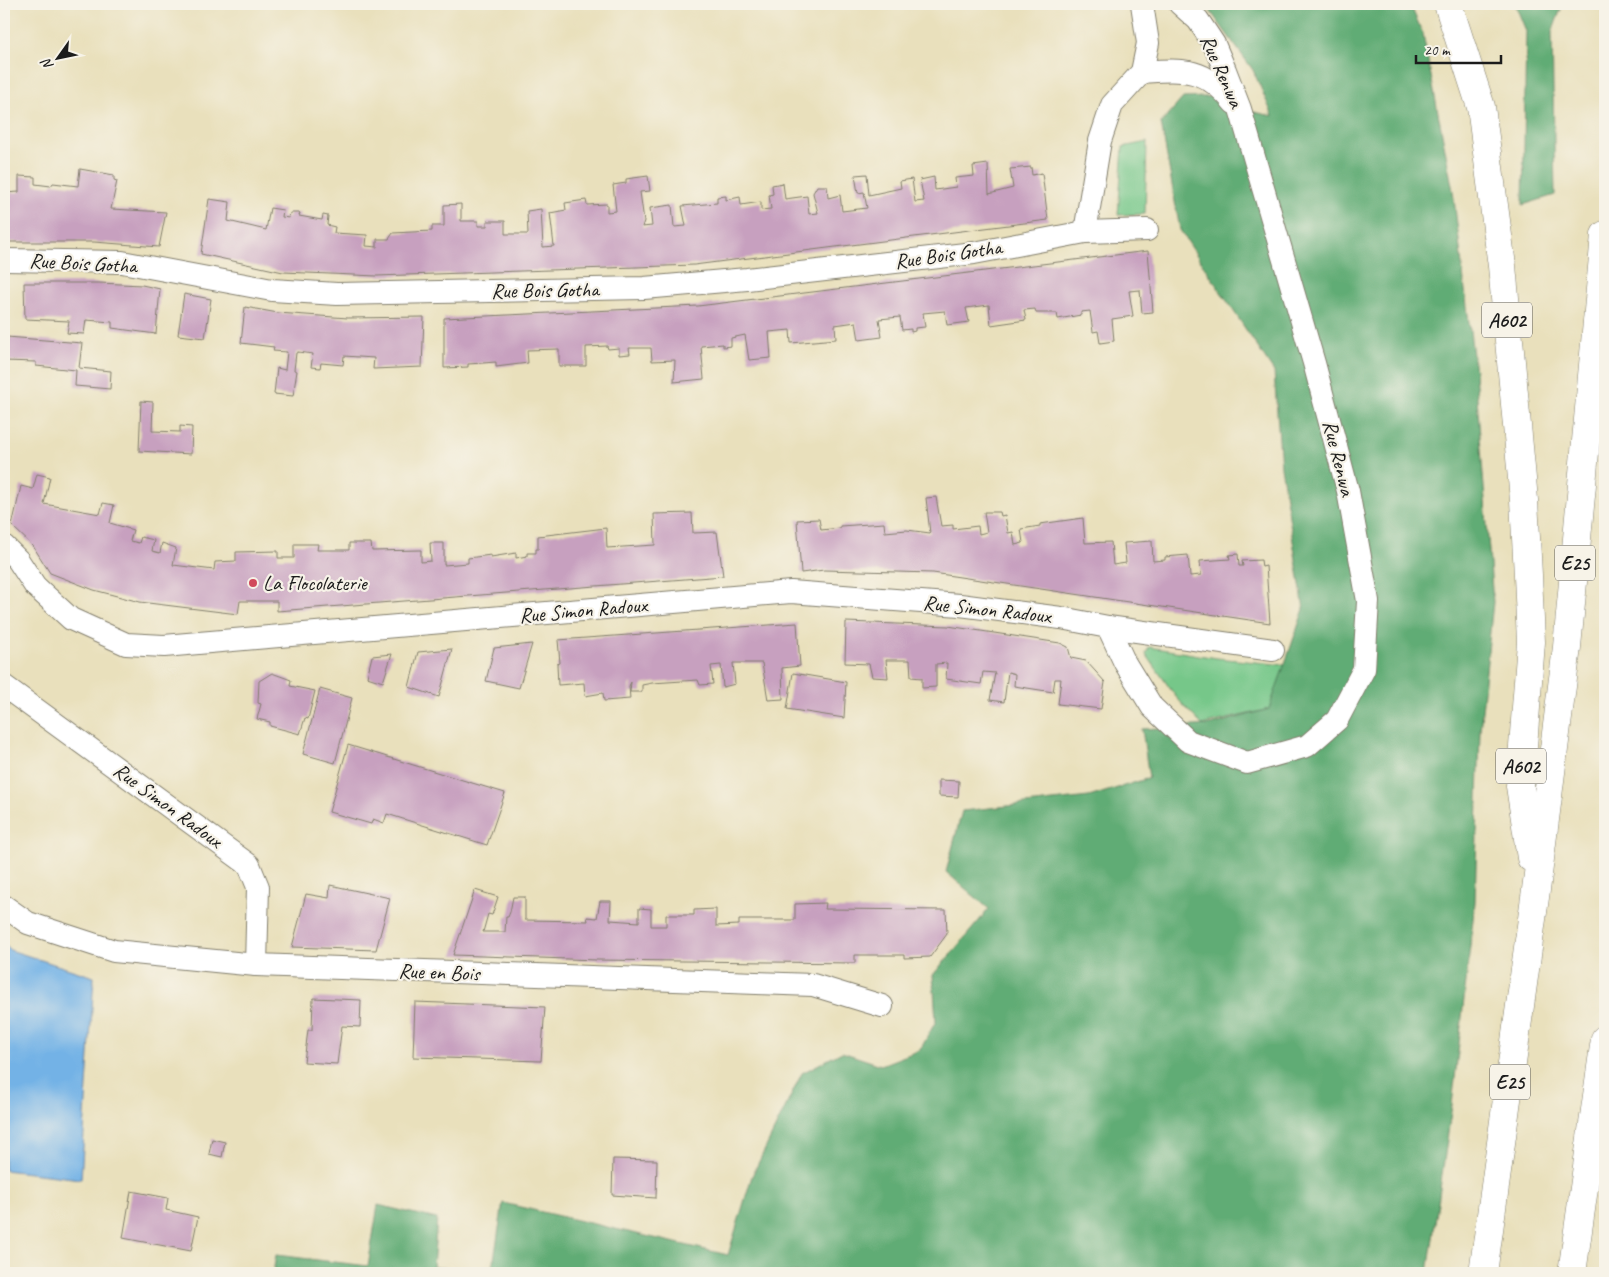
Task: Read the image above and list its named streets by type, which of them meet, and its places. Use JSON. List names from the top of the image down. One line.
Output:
{"streets":{"highway":["A602","E25"],"street":["Rue Renwa","Rue Bois Gotha","Rue Simon Radoux","Rue en Bois"]},"crossings":[["Rue Renwa","Rue Simon Radoux"],["A602","E25"],["Rue Simon Radoux","Rue en Bois"]],"places":["La Flocolaterie"],"scale_bar":"20 m","north":"bottom left"}
